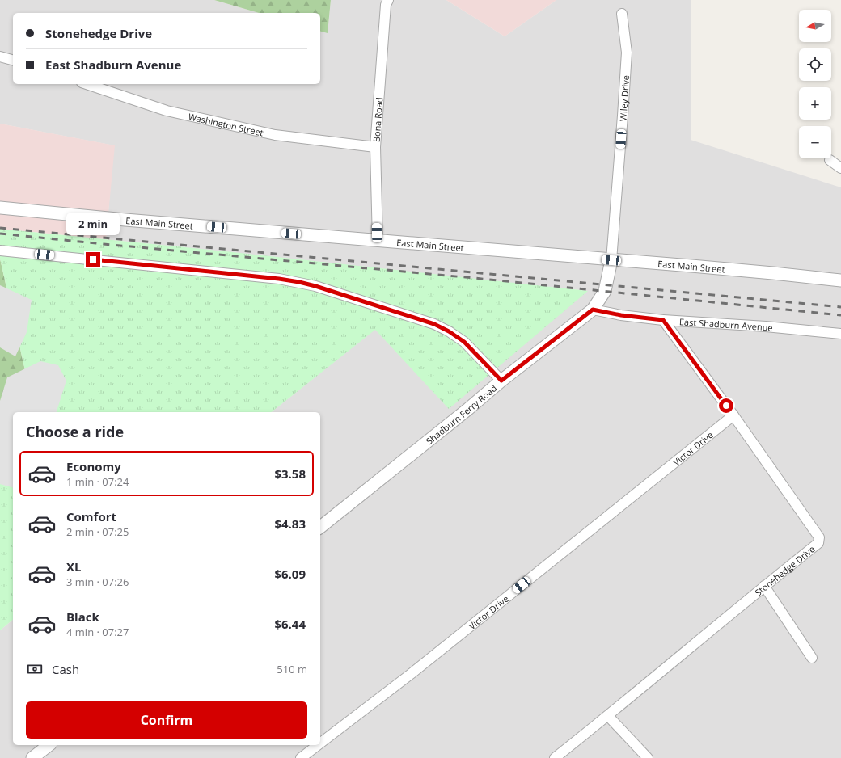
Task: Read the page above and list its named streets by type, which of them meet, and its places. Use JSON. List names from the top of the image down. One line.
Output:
{"streets":{"street":["Wiley Drive","Bona Road","Washington Street","East Main Street","East Shadburn Avenue","Shadburn Ferry Road","Victor Drive","Stonehedge Drive"]},"crossings":[["Wiley Drive","East Main Street"],["Wiley Drive","Shadburn Ferry Road"],["Bona Road","Washington Street"],["Bona Road","East Main Street"],["East Main Street","Shadburn Ferry Road"],["East Shadburn Avenue","Shadburn Ferry Road"],["East Shadburn Avenue","Stonehedge Drive"],["Victor Drive","Stonehedge Drive"]],"north":"left","page":{"map_buttons":["+","−"],"banner":["Stonehedge Drive","East Shadburn Avenue"],"bubble":"2 min","heading":"Choose a ride","list":[{"name":"Economy","note":"1 min · 07:24","value":"$3.58"},{"name":"Comfort","note":"2 min · 07:25","value":"$4.83"},{"name":"XL","note":"3 min · 07:26","value":"$6.09"},{"name":"Black","note":"4 min · 07:27","value":"$6.44"}],"pay":["Cash","510 m"],"buttons":"Confirm"}}
